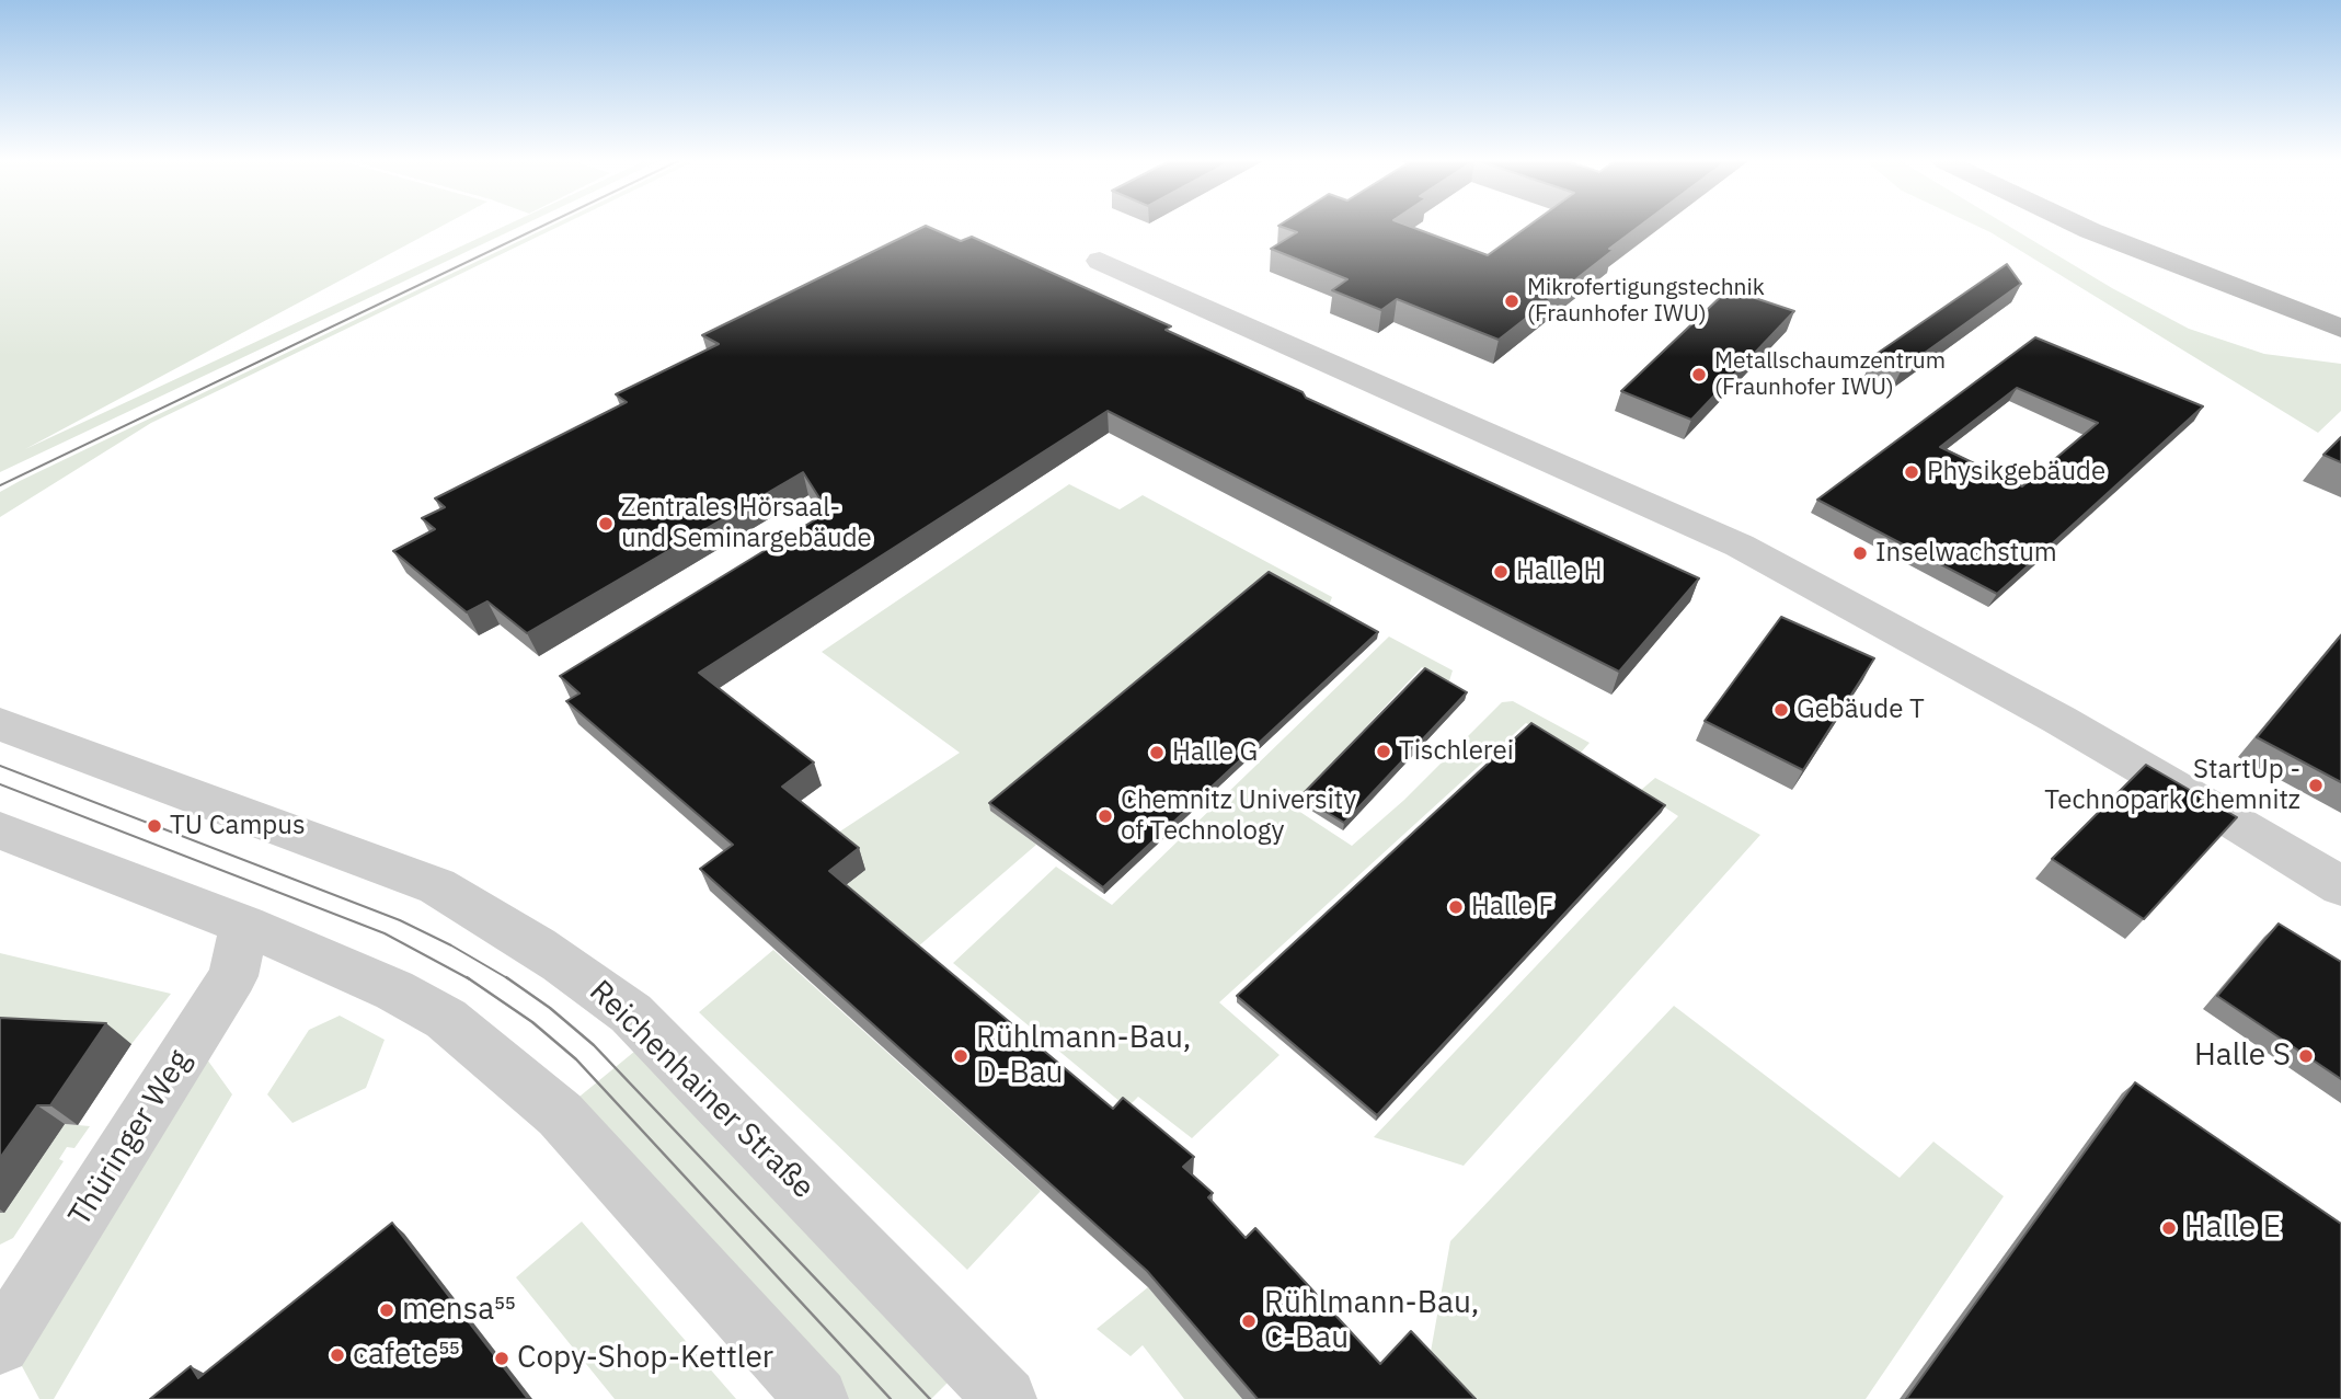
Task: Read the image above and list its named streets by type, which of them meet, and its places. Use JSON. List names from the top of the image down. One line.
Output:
{"streets":{"street":["Reichenhainer Straße","Thüringer Weg"]},"places":["Mikrofertigungstechnik (Fraunhofer IWU)","Metallschaumzentrum (Fraunhofer IWU)","Physikgebäude","Zentrales Hörsaal- und Seminargebäude","Inselwachstum","Halle H","Gebäude T","Tischlerei","Halle G","StartUp - Technopark Chemnitz","Chemnitz University of Technology","TU Campus","Halle F","Rühlmann-Bau, D-Bau","Halle S","Halle E","mensa⁵⁵","Rühlmann-Bau, C-Bau","cafete⁵⁵","Copy-Shop-Kettler"]}
